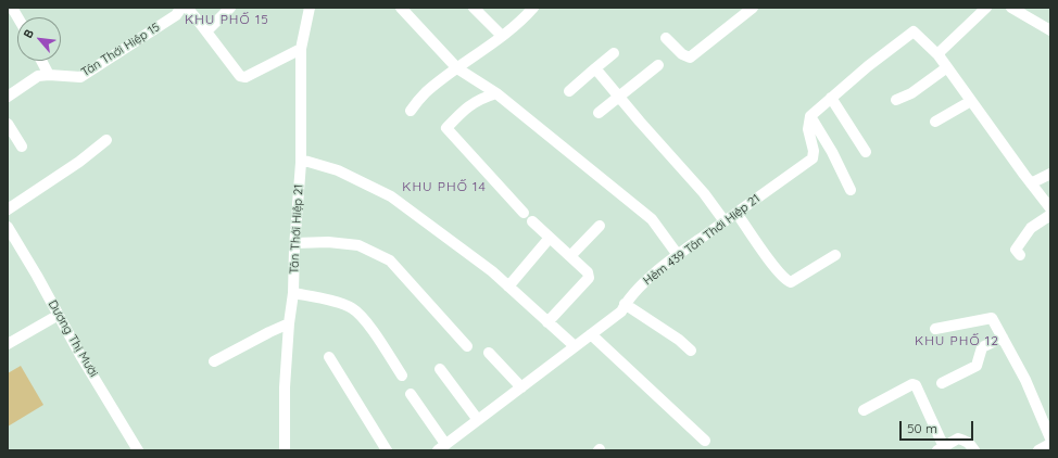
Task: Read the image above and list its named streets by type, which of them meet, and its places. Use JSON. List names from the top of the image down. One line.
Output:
{"streets":{"street":["Tân Thới Hiệp 15","Tân Thới Hiệp 21","Hẻm 439 Tân Thới Hiệp 21","Dương Thị Mười"]},"districts":["KHU PHỐ 15","KHU PHỐ 14","KHU PHỐ 12"],"scale_bar":"50 m","north":"top left"}
